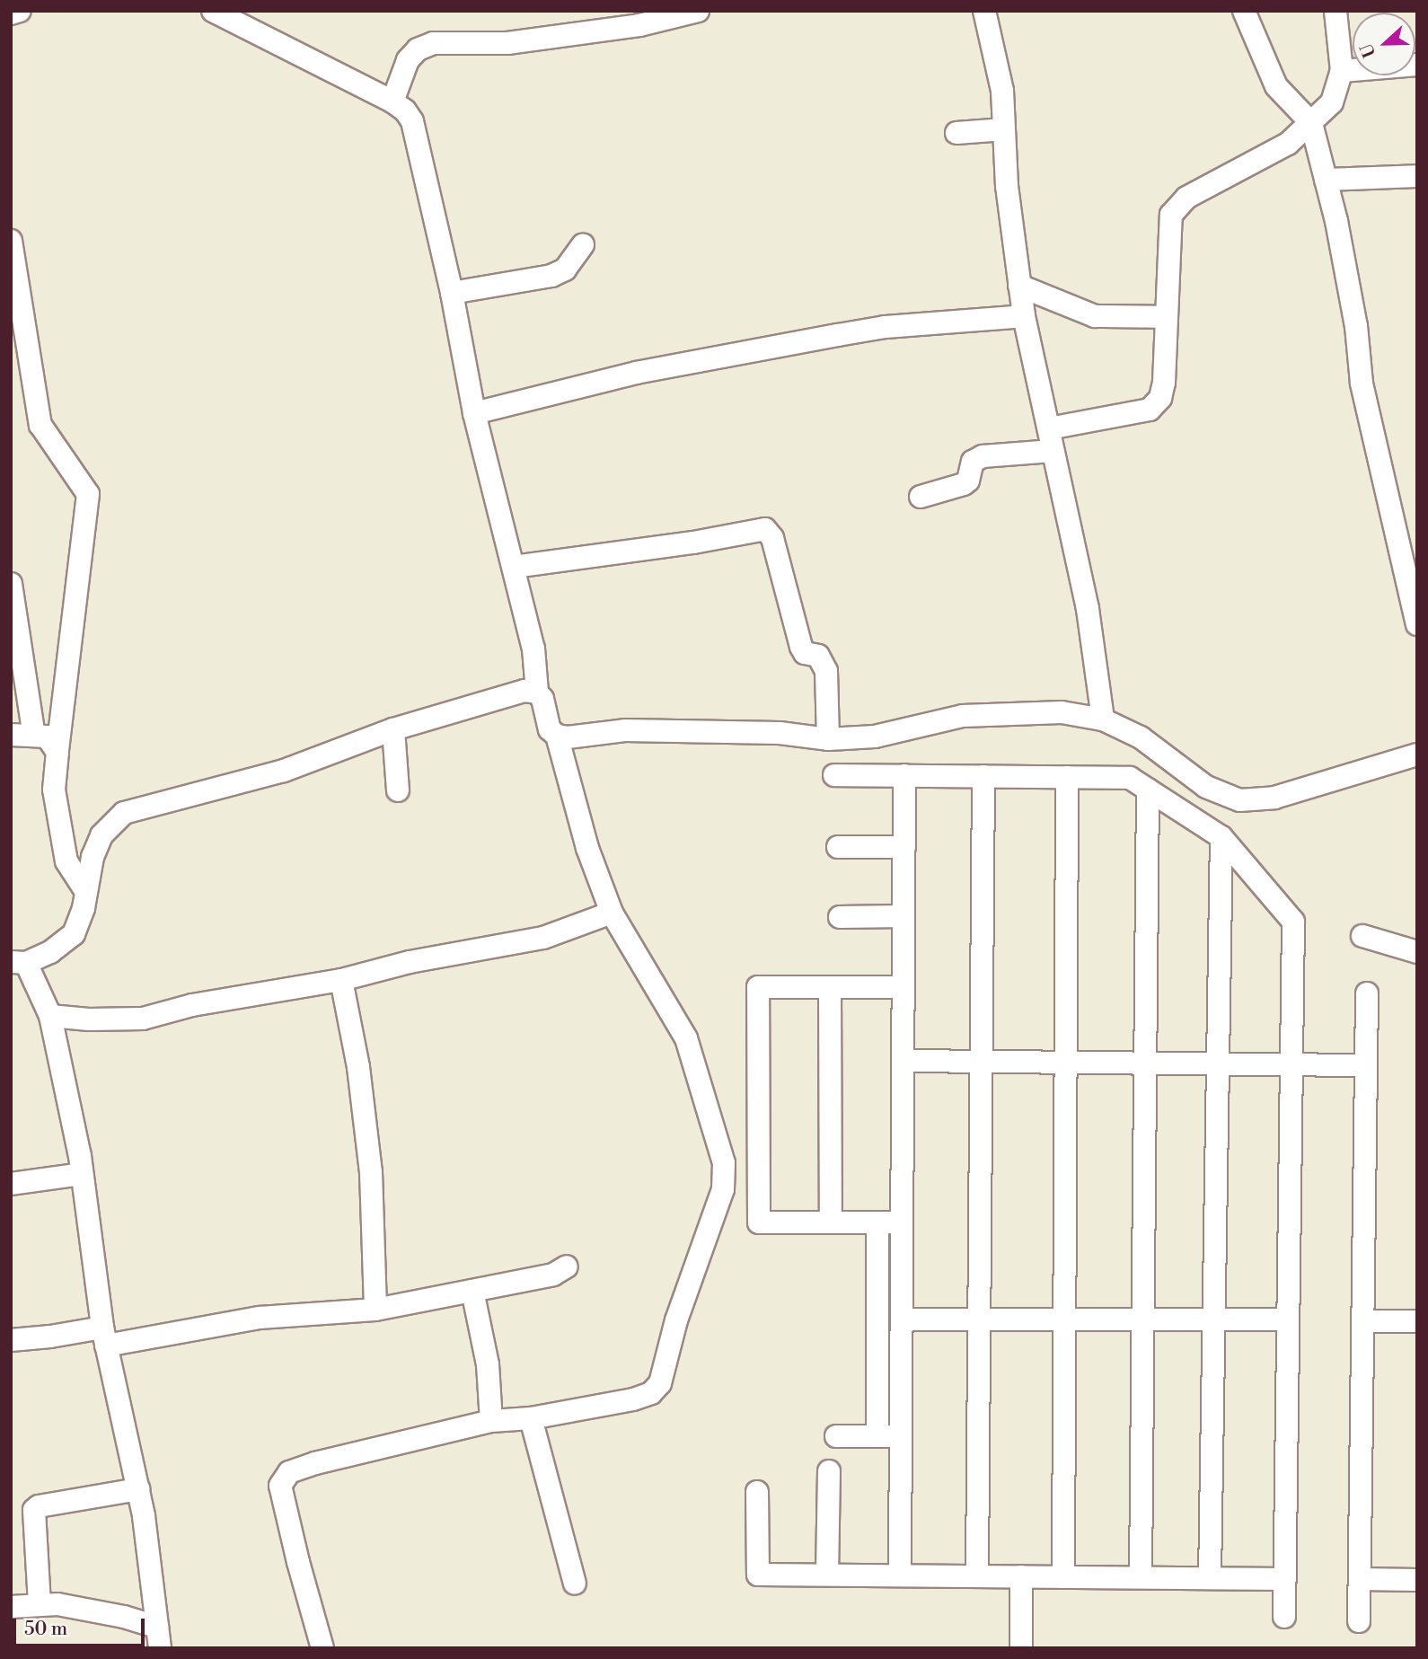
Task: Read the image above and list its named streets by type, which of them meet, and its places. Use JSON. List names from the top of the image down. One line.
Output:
{"scale_bar":"50 m","north":"left"}
